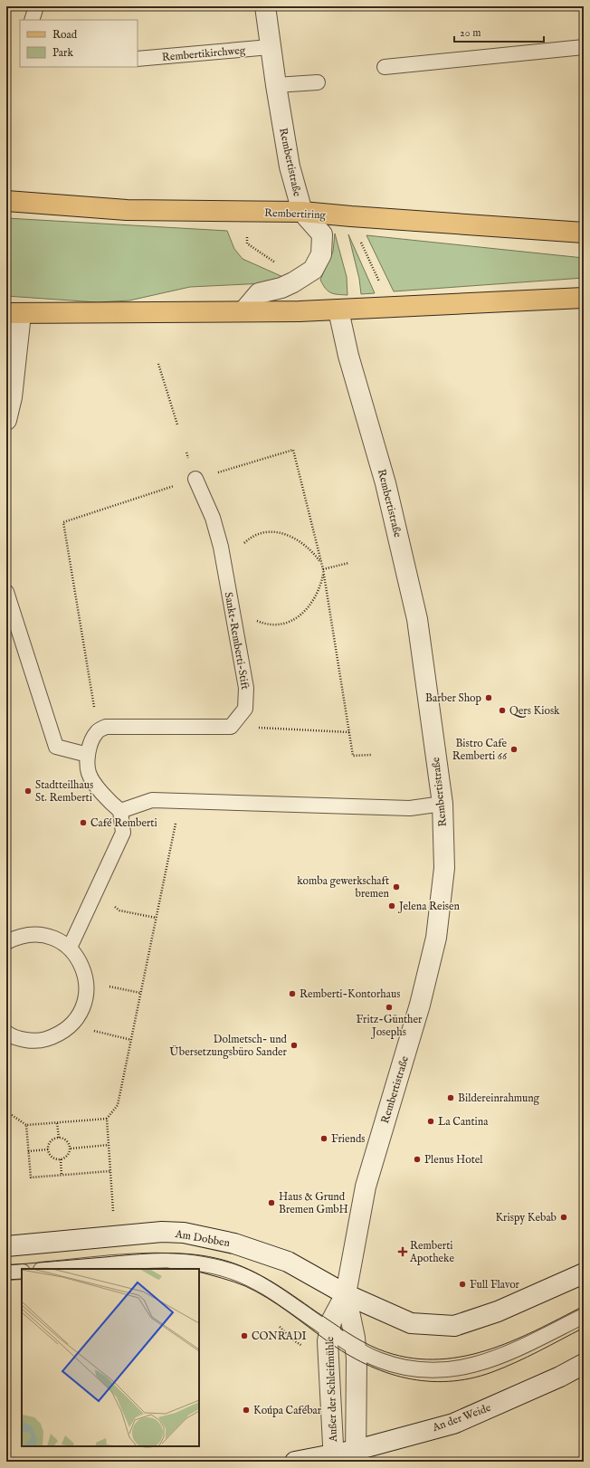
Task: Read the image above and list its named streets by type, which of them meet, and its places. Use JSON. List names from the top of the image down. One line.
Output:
{"streets":{"main road":["Rembertiring"],"street":["Rembertistraße","Am Dobben","Außer der Schleifmühle","An der Weide"],"lane":["Rembertikirchweg","Sankt-Remberti-Stift"]},"crossings":[["Rembertikirchweg","Rembertistraße"],["Rembertistraße","Rembertiring"],["Rembertistraße","Am Dobben"],["Rembertistraße","Außer der Schleifmühle"],["Am Dobben","Außer der Schleifmühle"],["Außer der Schleifmühle","An der Weide"]],"places":{"other":["Barber Shop","Qers Kiosk","Bistro Cafe Remberti 66","Stadtteilhaus St. Remberti","Café Remberti","komba gewerkschaft bremen","Jelena Reisen","Remberti-Kontorhaus","Fritz-Günther Josephs","Dolmetsch- und Übersetzungsbüro Sander","Bildereinrahmung","La Cantina","Friends","Plenus Hotel","Haus & Grund Bremen GmbH","Krispy Kebab","Full Flavor","CONRADI","Koúpa Cafébar"],"health":["Remberti Apotheke"]},"legend":["Road","Park"],"scale_bar":"20 m"}
